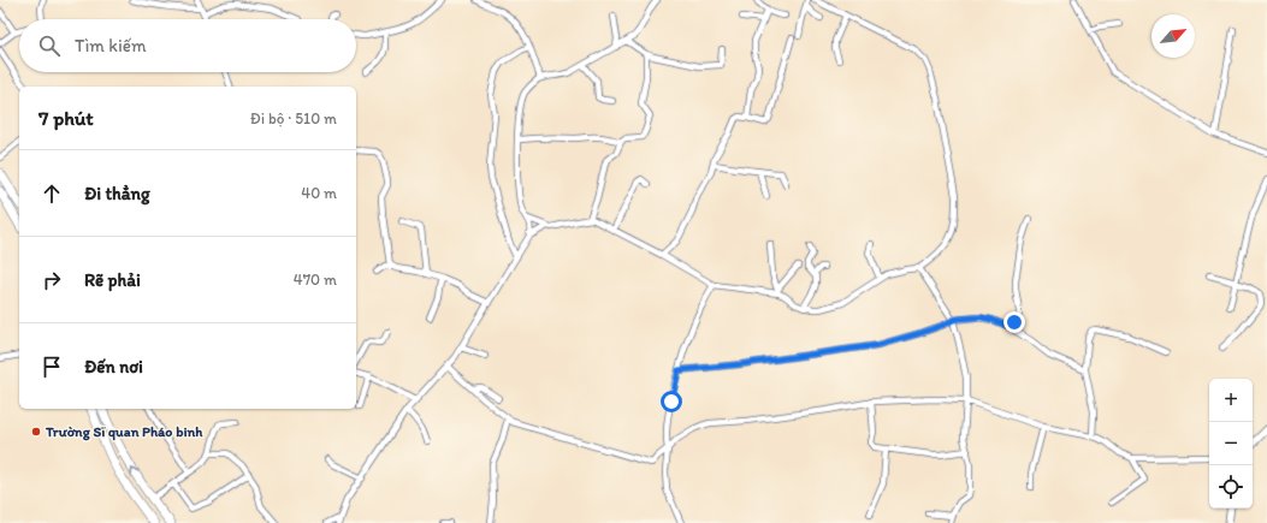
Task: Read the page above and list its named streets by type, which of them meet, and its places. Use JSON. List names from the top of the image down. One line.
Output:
{"places":["Trường Sĩ quan Pháo binh"],"north":"top right","page":{"search":"Tìm kiếm","heading":["7 phút","Đi bộ · 510 m"],"list":[["Đi thẳng","40 m"],["Rẽ phải","470 m"],"Đến nơi"],"map_buttons":["+","−"]}}
